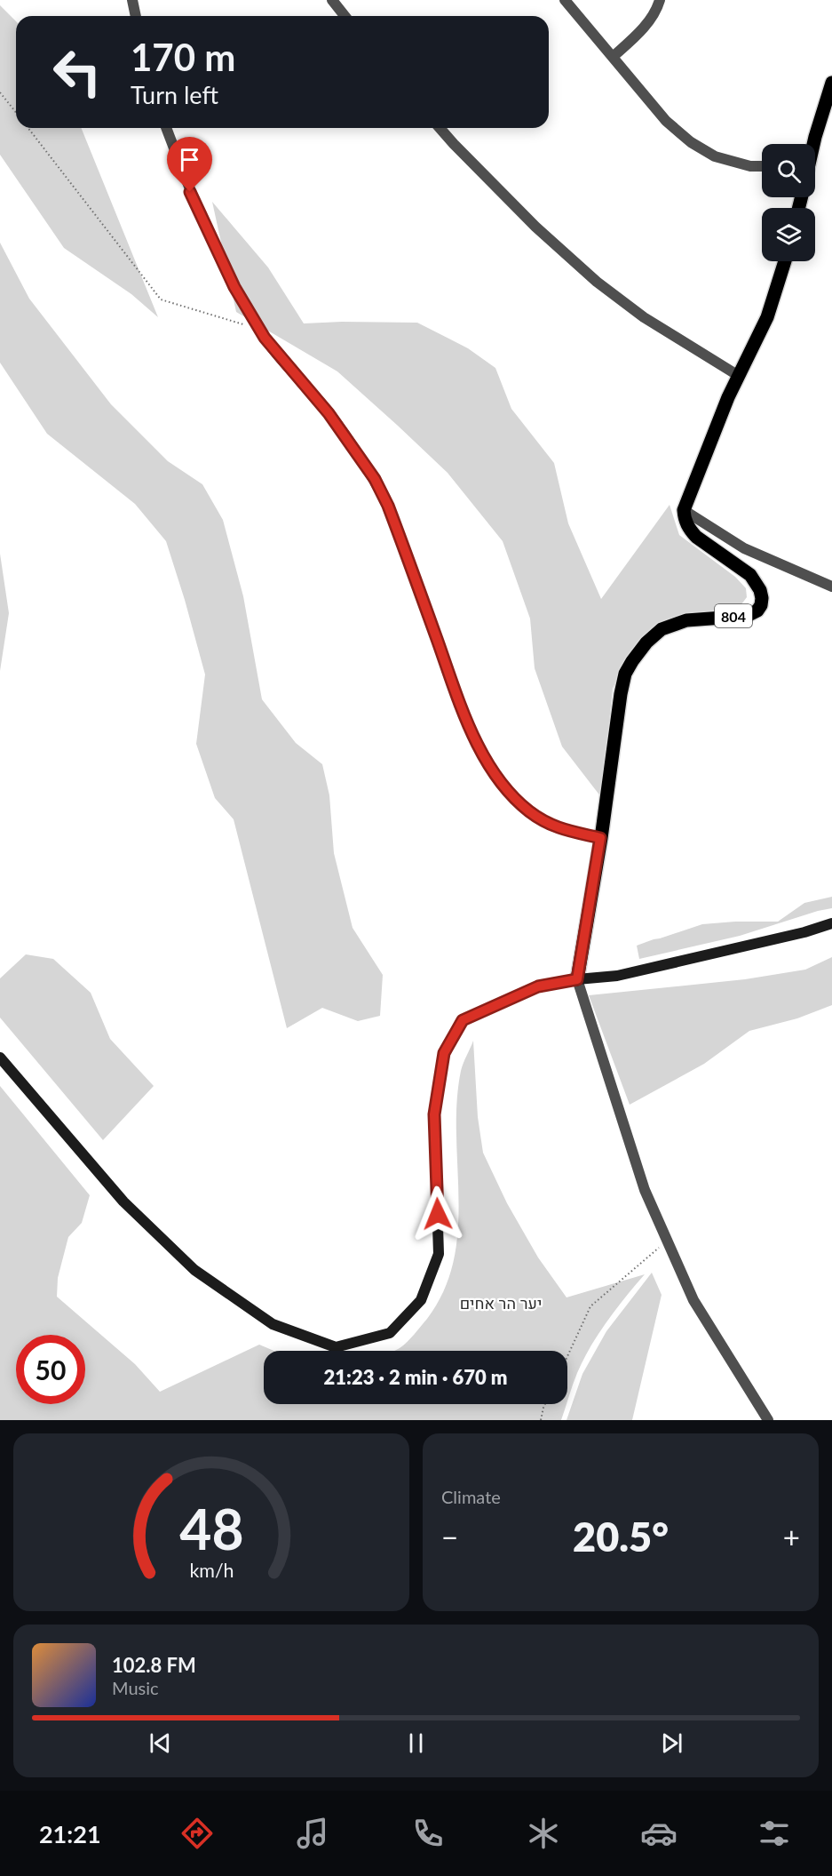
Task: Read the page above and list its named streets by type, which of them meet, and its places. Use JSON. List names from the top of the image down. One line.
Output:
{"streets":{"main road":["804"]},"parks":["יער הר אחים"],"page":{"turn":["170 m","Turn left"],"limit":"50","trip":"21:23 · 2 min · 670 m","tile":"Climate","heat":["−","20.5°","+"],"song":["102.8 FM","Music"],"tabs":"21:21","gauge":["48","km/h"]}}
